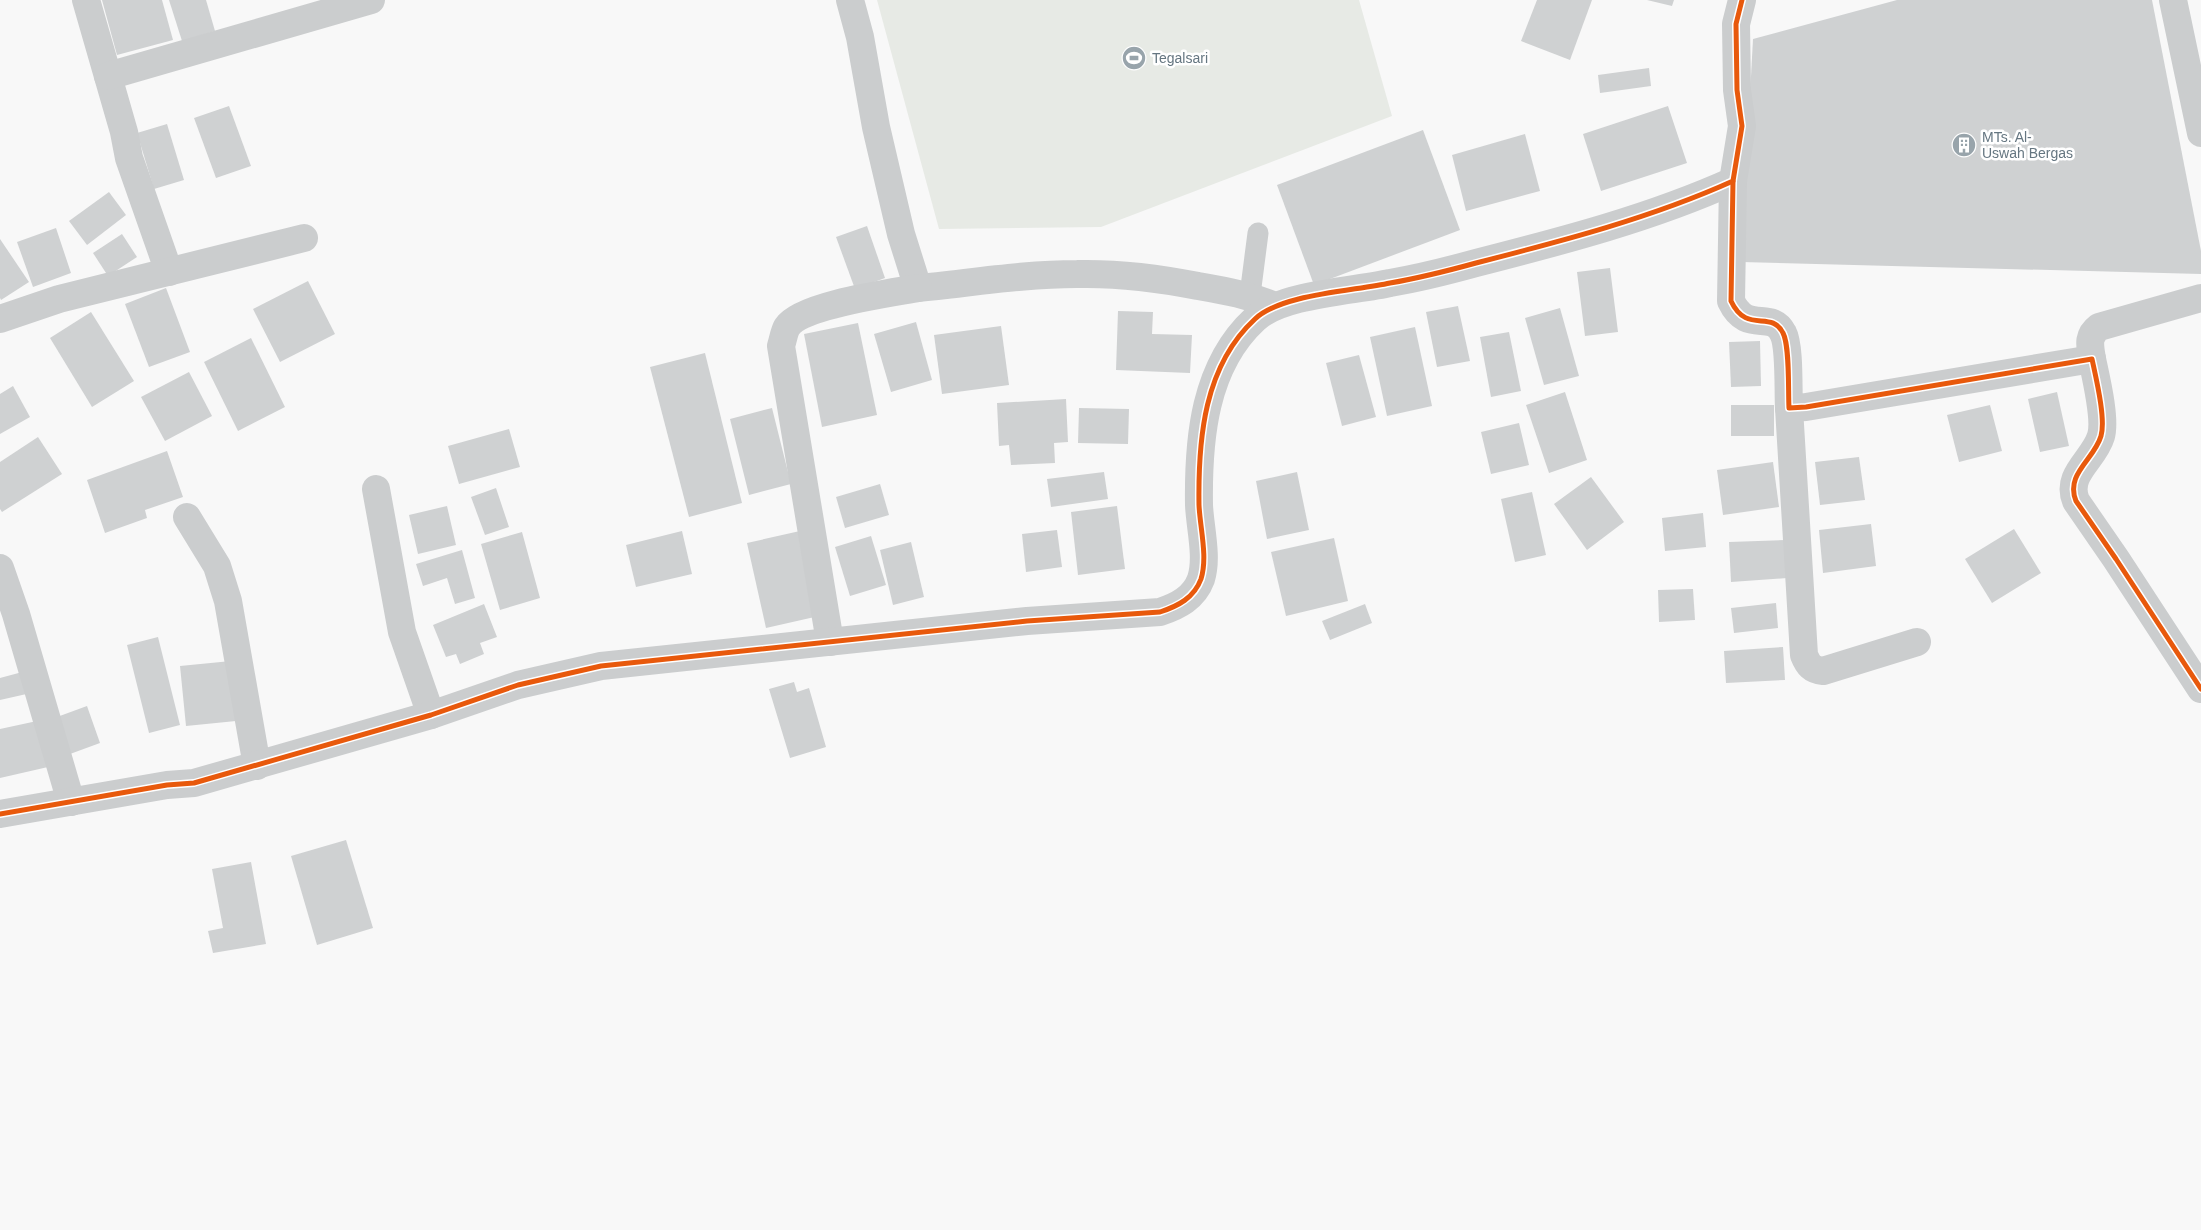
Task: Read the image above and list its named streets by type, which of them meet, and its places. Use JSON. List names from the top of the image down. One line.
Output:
{"places":{"sports":["Tegalsari"],"building":["MTs. Al- Uswah Bergas"]}}
